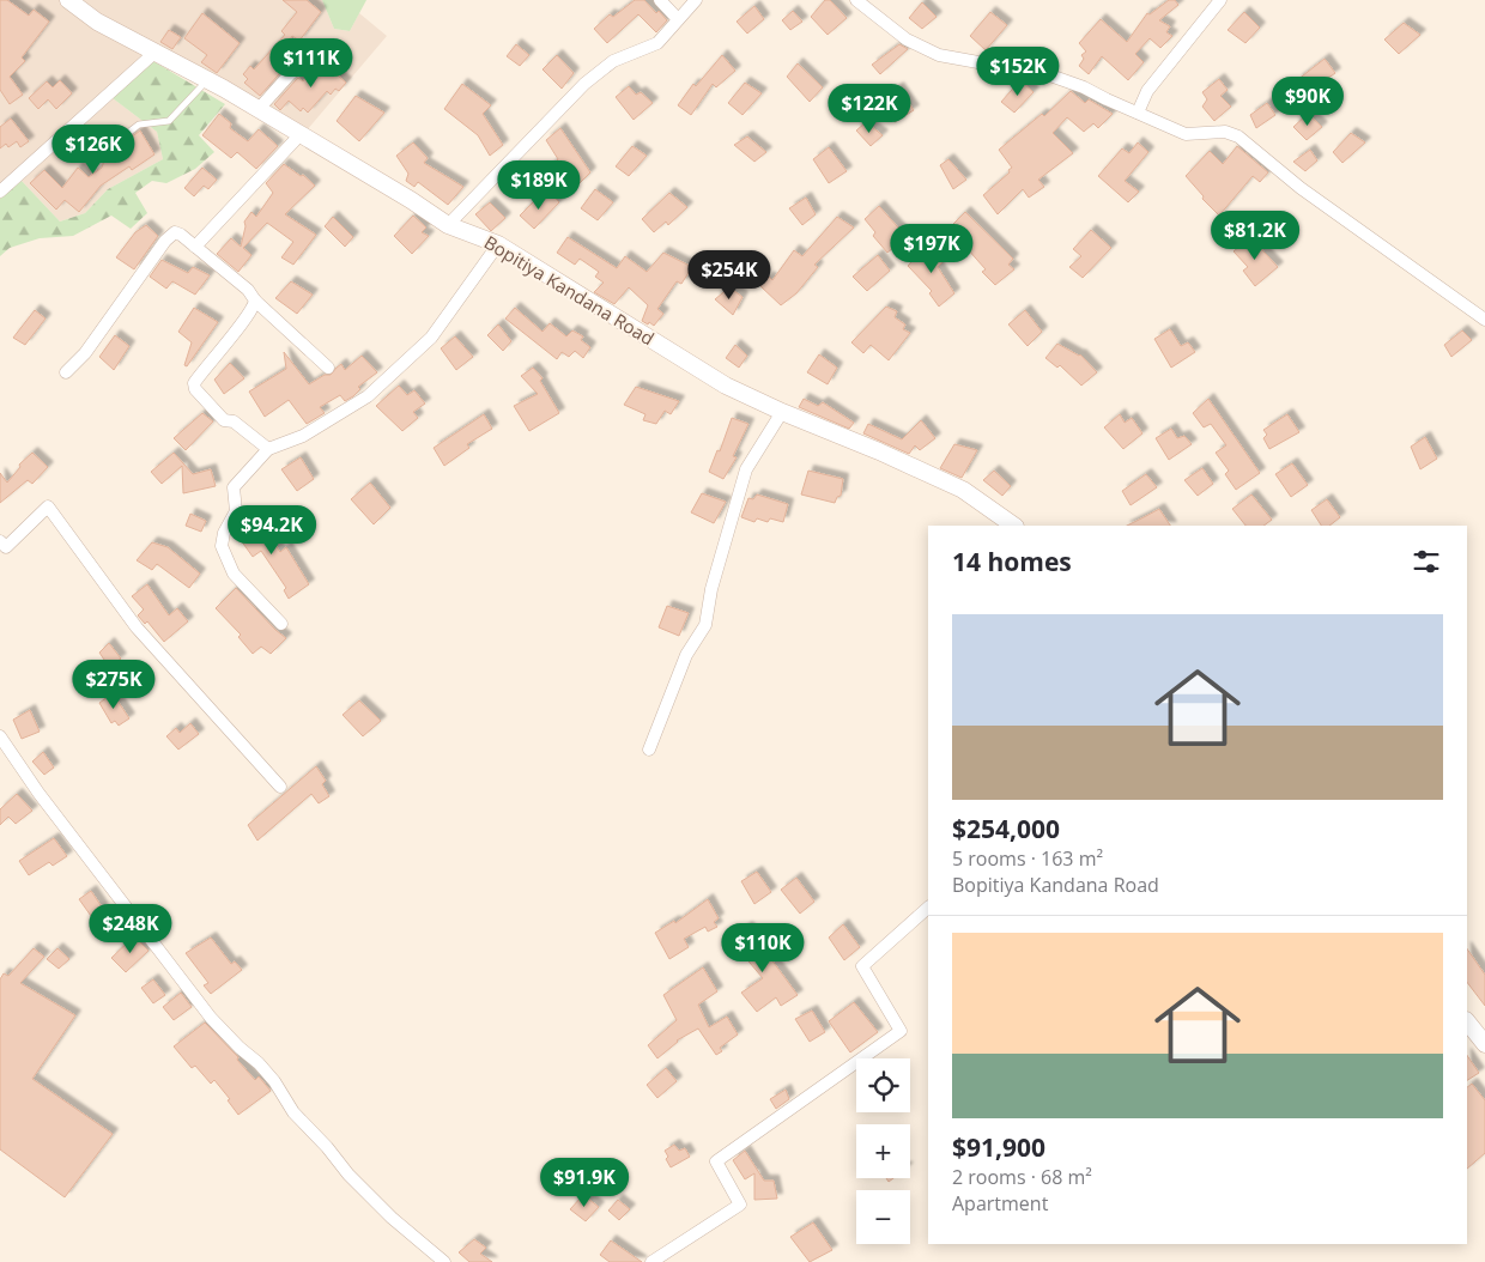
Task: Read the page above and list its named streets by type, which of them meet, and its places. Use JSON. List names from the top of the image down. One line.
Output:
{"streets":{"main road":["Bopitiya Kandana Road"]},"page":{"price":["$111K","$152K","$90K","$122K","$126K","$189K","$81.2K","$197K","$254K","$94.2K","$275K","$248K","$110K","$91.9K"],"heading":"14 homes","list":[{"name":"$254,000","note":"5 rooms · 163 m² · Bopitiya Kandana Road"},{"name":"$91,900","note":"2 rooms · 68 m² · Apartment"}],"map_buttons":["+","−"]}}
